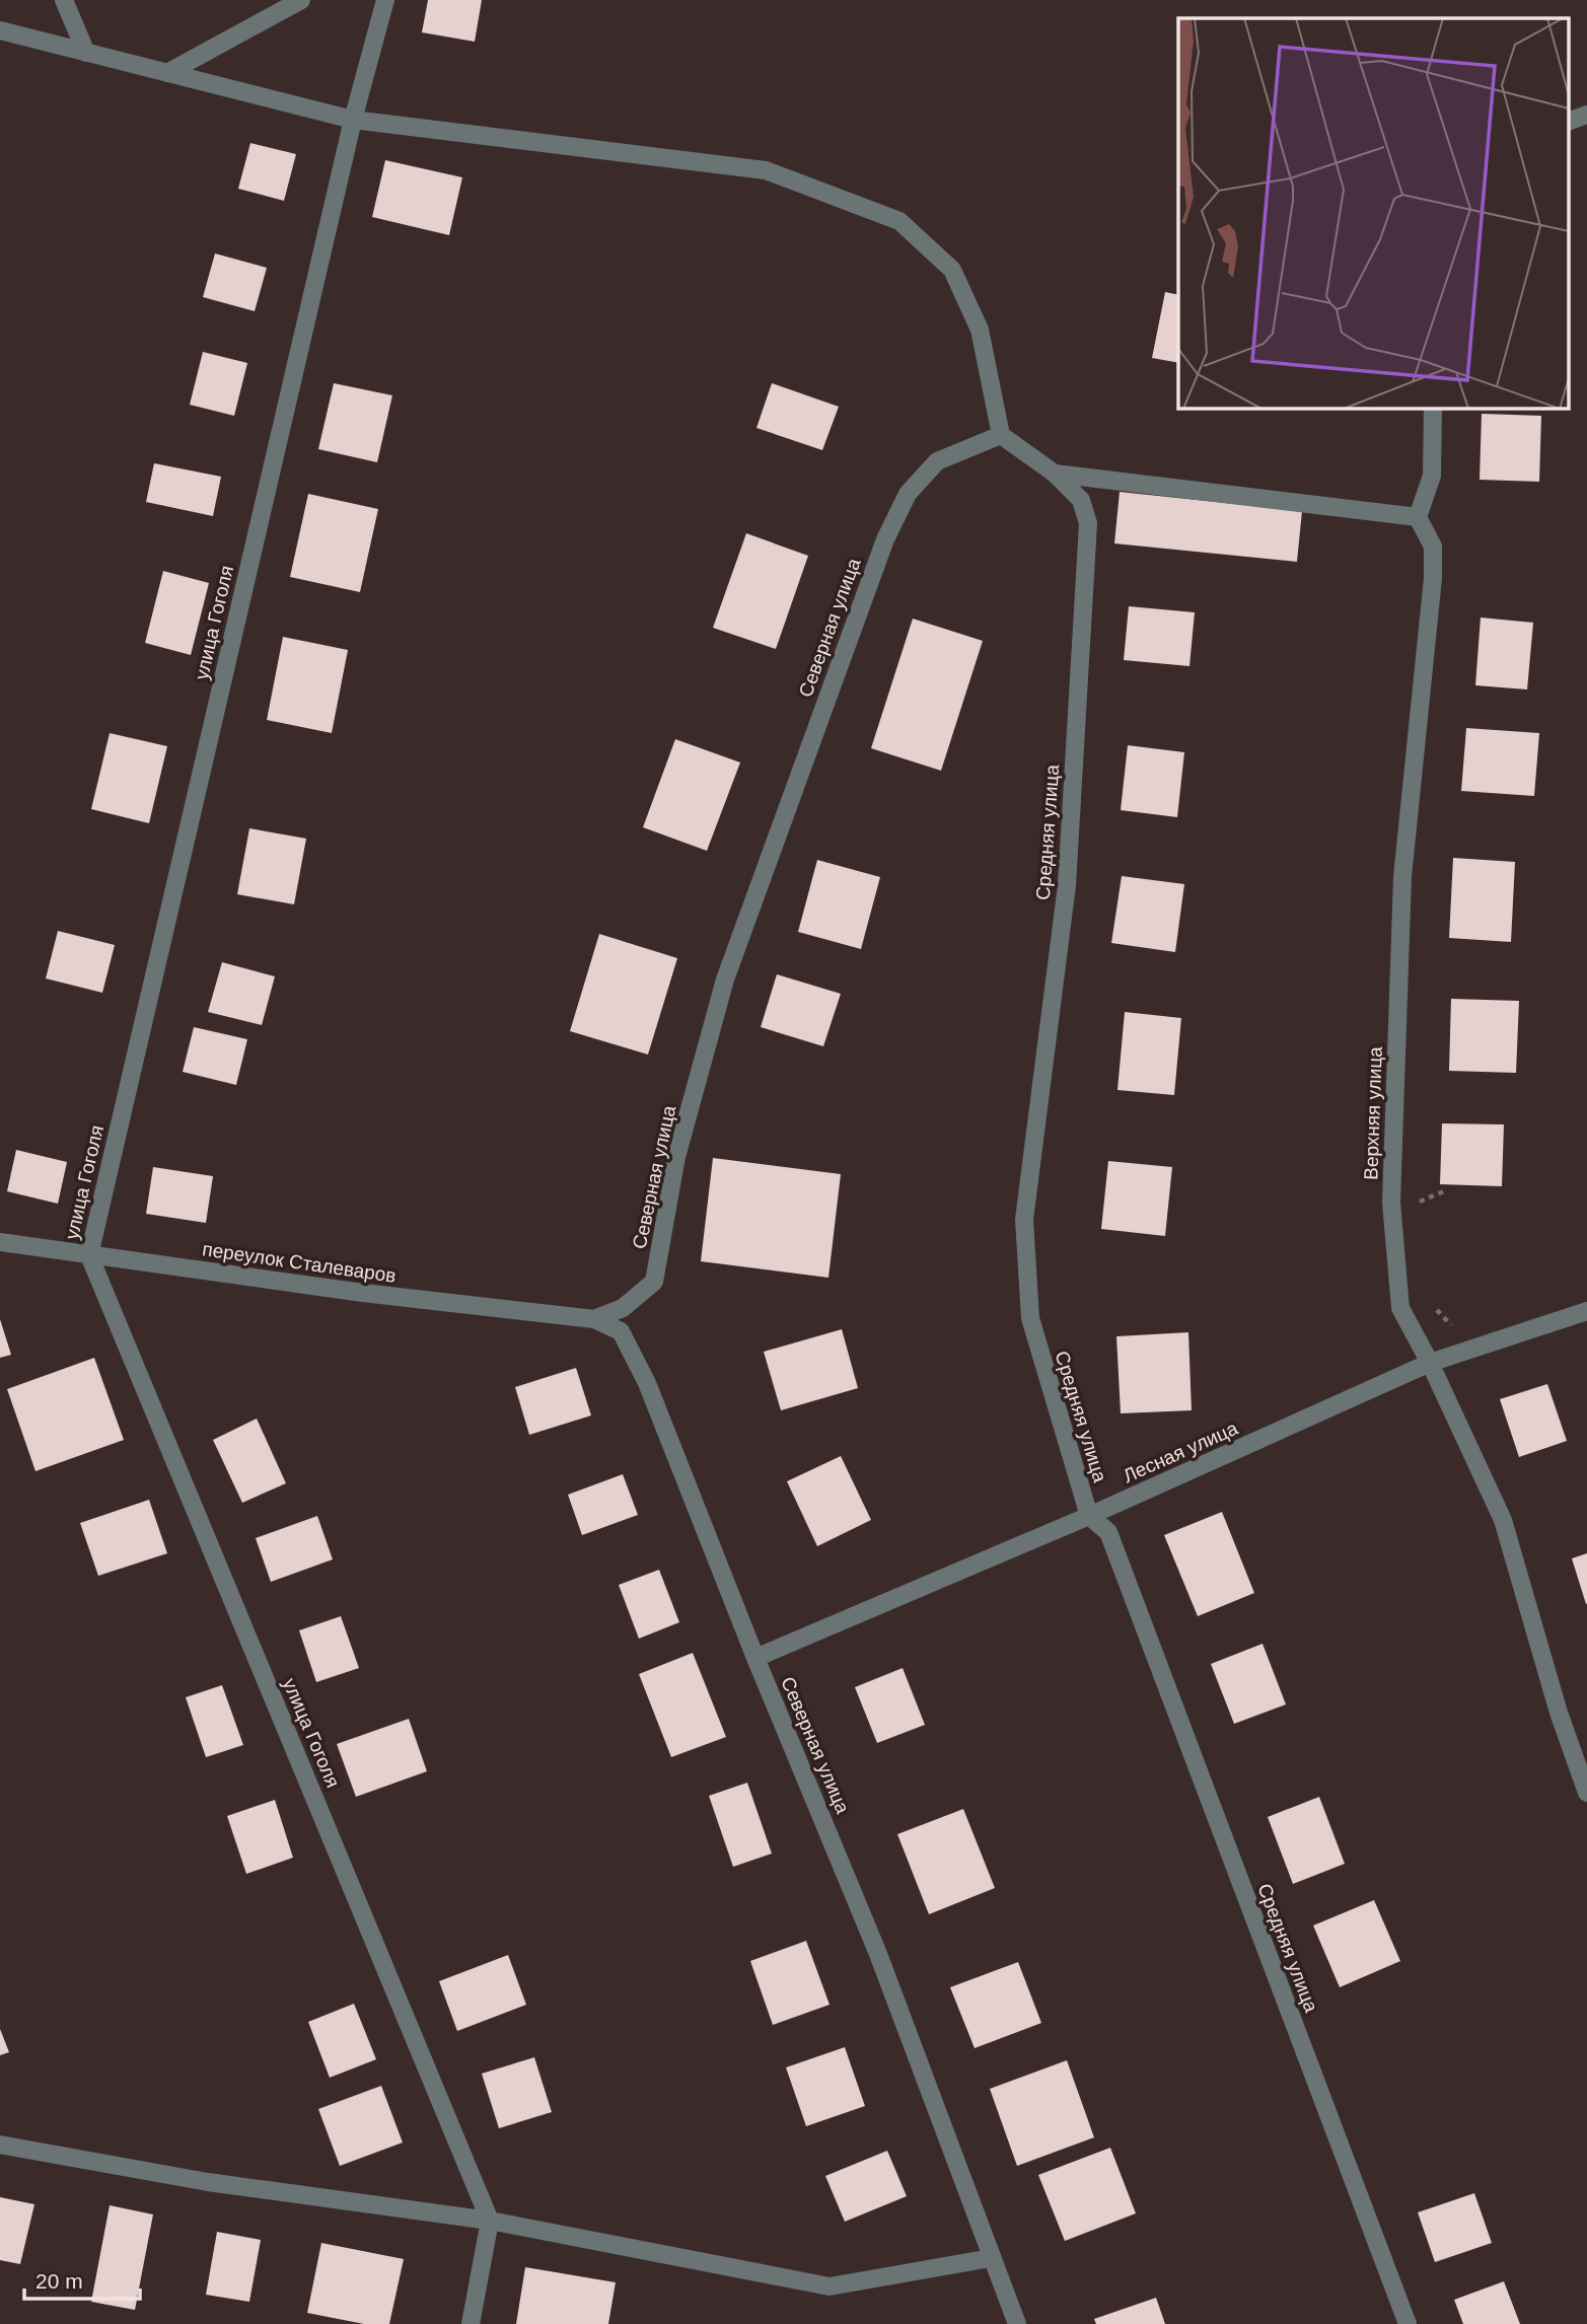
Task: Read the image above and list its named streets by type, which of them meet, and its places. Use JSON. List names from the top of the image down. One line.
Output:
{"streets":{"street":["улица Гоголя","Северная улица","Средняя улица","Верхняя улица","переулок Сталеваров","Лесная улица"]},"crossings":[["улица Гоголя","переулок Сталеваров"],["Северная улица","переулок Сталеваров"],["Северная улица","Лесная улица"],["Средняя улица","Лесная улица"],["Верхняя улица","Лесная улица"]],"scale_bar":"20 m"}
